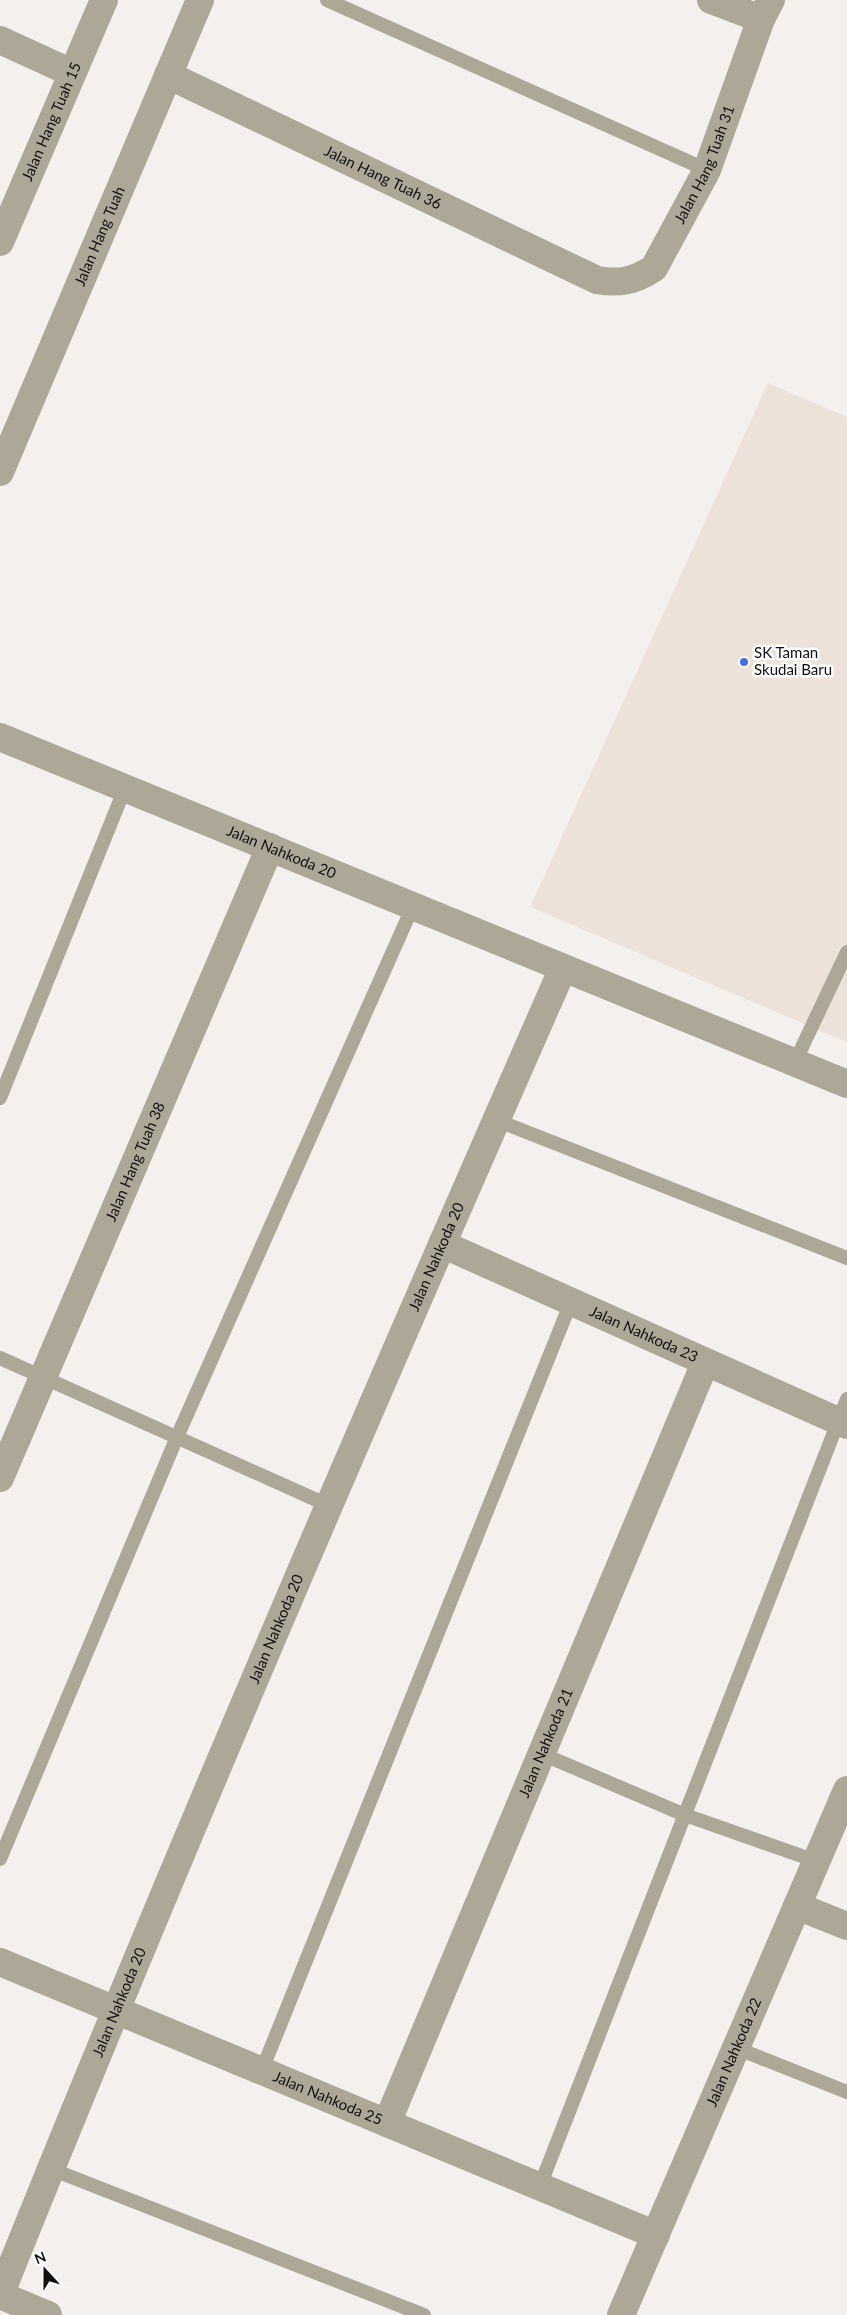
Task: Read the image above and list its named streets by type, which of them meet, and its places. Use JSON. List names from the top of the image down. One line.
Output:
{"streets":{"street":["Jalan Hang Tuah 15","Jalan Hang Tuah 31","Jalan Hang Tuah 36","Jalan Hang Tuah","Jalan Nahkoda 20","Jalan Hang Tuah 38","Jalan Nahkoda 23","Jalan Nahkoda 21","Jalan Nahkoda 22","Jalan Nahkoda 25"]},"crossings":[["Jalan Hang Tuah 31","Jalan Hang Tuah 36"],["Jalan Hang Tuah 36","Jalan Hang Tuah"],["Jalan Nahkoda 20","Jalan Hang Tuah 38"],["Jalan Nahkoda 20","Jalan Nahkoda 23"],["Jalan Nahkoda 20","Jalan Nahkoda 25"],["Jalan Nahkoda 23","Jalan Nahkoda 21"],["Jalan Nahkoda 21","Jalan Nahkoda 25"],["Jalan Nahkoda 22","Jalan Nahkoda 25"]],"places":["SK Taman Skudai Baru"],"north":"top"}
